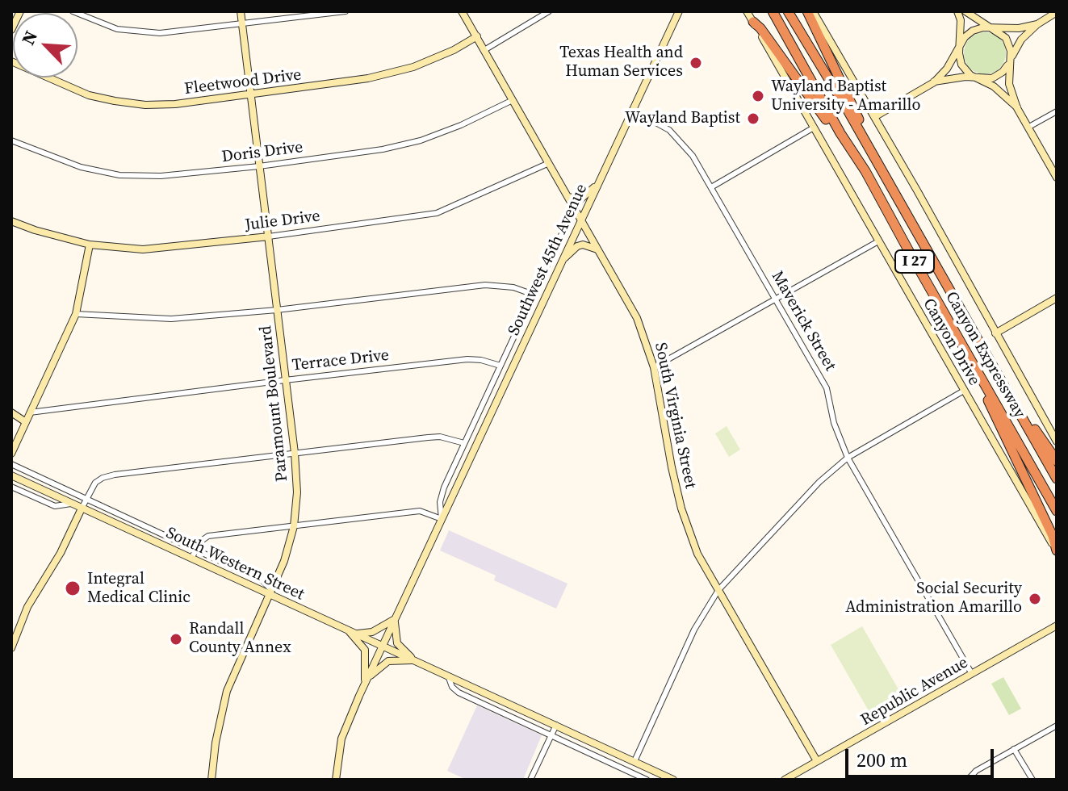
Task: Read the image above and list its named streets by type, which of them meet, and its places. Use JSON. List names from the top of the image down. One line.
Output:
{"streets":{"highway":["I 27","Canyon Expressway"],"main road":["Fleetwood Drive","Julie Drive","Southwest 45th Avenue","Canyon Drive","Paramount Boulevard","South Virginia Street","South Western Street","Republic Avenue"],"street":["Doris Drive","Maverick Street","Terrace Drive"]},"crossings":[["Fleetwood Drive","Paramount Boulevard"],["Fleetwood Drive","South Virginia Street"],["Doris Drive","Paramount Boulevard"],["Doris Drive","South Virginia Street"],["Julie Drive","Paramount Boulevard"],["Julie Drive","South Virginia Street"],["Southwest 45th Avenue","Maverick Street"],["Southwest 45th Avenue","Terrace Drive"],["Southwest 45th Avenue","South Virginia Street"],["Southwest 45th Avenue","South Western Street"],["Maverick Street","Republic Avenue"],["Terrace Drive","Paramount Boulevard"],["Paramount Boulevard","South Western Street"],["South Virginia Street","Republic Avenue"]],"places":["Texas Health and Human Services","Wayland Baptist University - Amarillo","Wayland Baptist","Integral Medical Clinic","Social Security Administration Amarillo","Randall County Annex"],"scale_bar":"200 m","north":"top left"}
